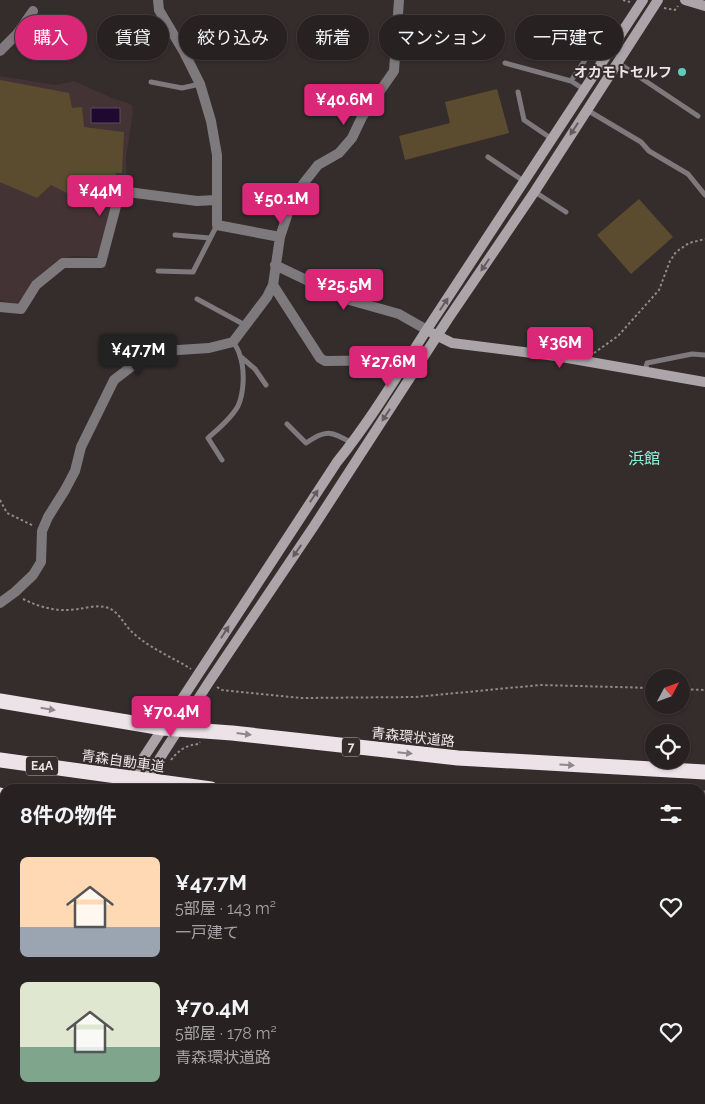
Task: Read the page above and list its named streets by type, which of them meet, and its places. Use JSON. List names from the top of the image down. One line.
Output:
{"streets":{"highway":["青森環状道路","7","青森自動車道","E4A"]},"one_way":["青森環状道路"],"districts":["浜館"],"places":["オカモトセルフ"],"north":"top right","page":{"chip":["購入","賃貸","絞り込み","新着","マンション","一戸建て"],"price":["¥40.6M","¥44M","¥50.1M","¥25.5M","¥36M","¥47.7M","¥27.6M","¥70.4M"],"heading":"8件の物件","list":[{"name":"¥47.7M","note":"5部屋 · 143 m² · 一戸建て"},{"name":"¥70.4M","note":"5部屋 · 178 m² · 青森環状道路"}]}}
